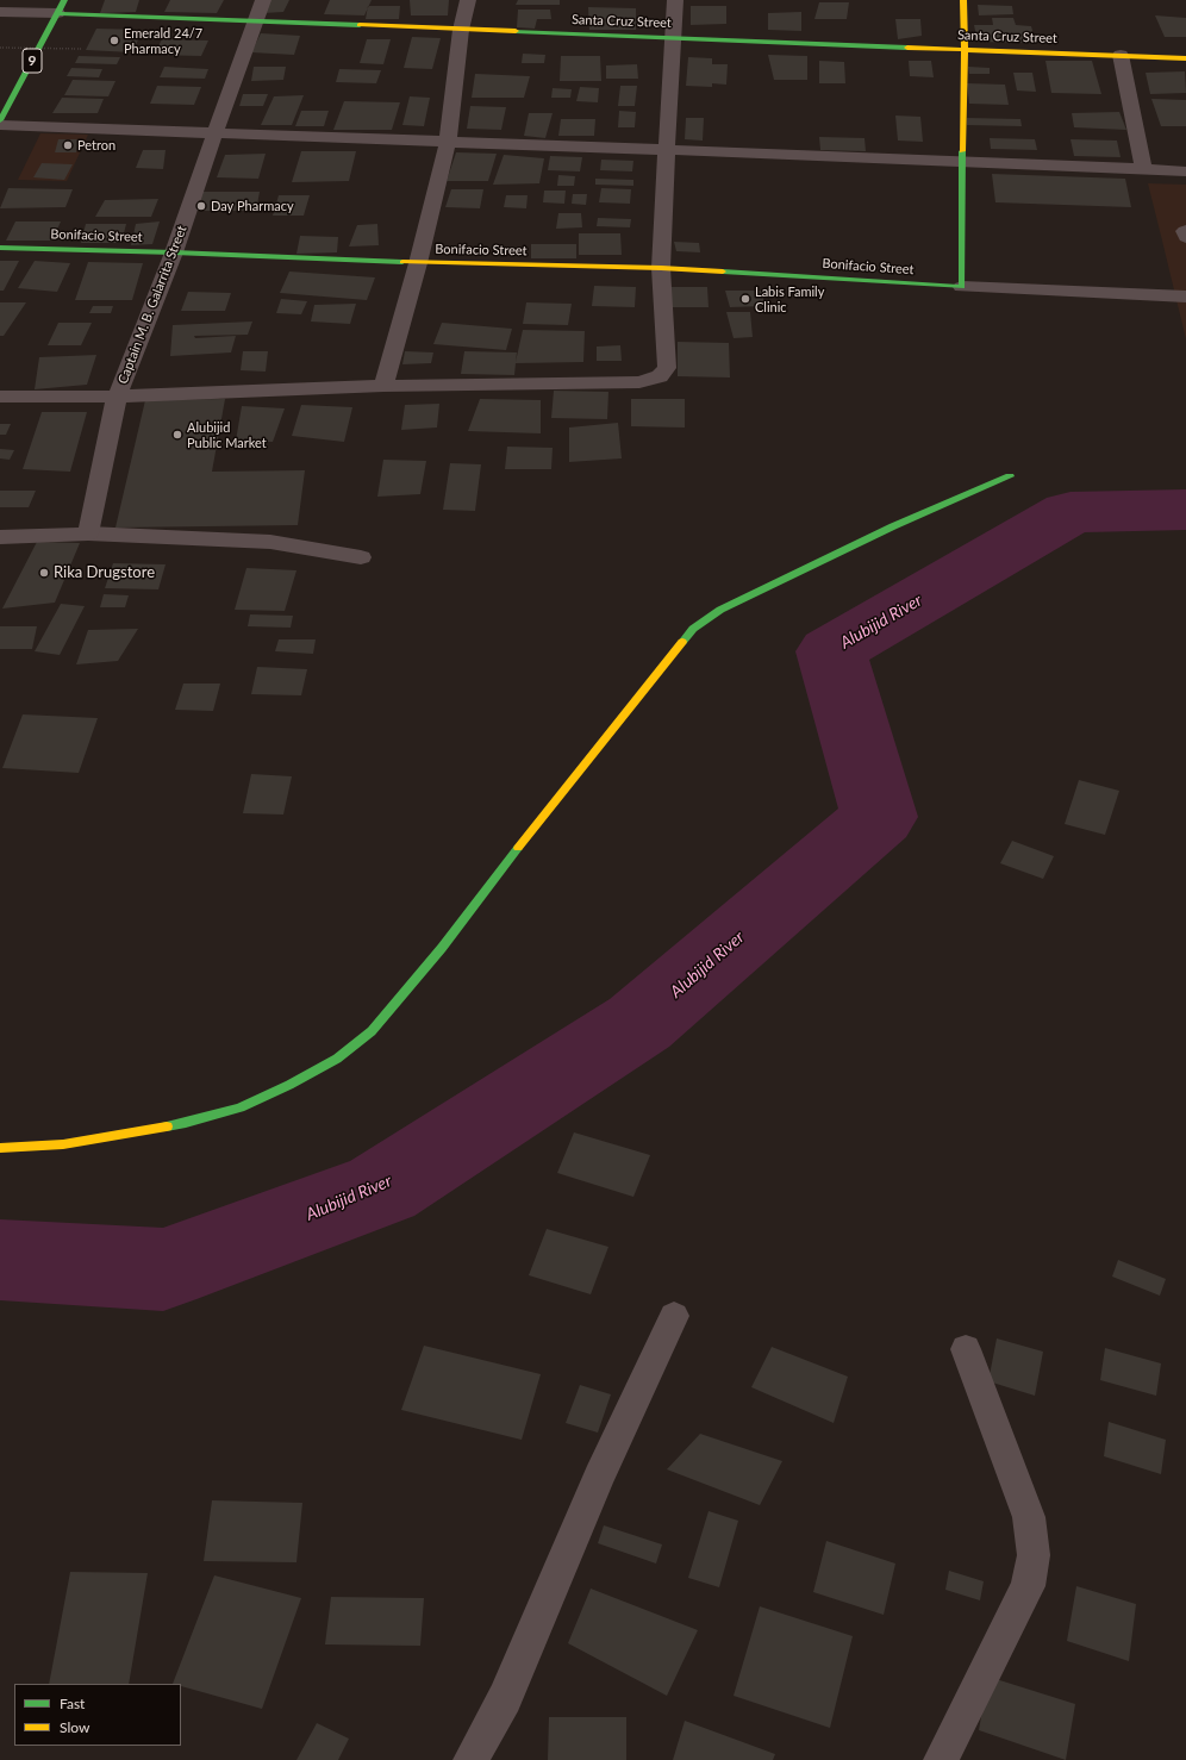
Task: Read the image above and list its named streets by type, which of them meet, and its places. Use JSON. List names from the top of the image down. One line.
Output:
{"streets":{"main road":["Santa Cruz Street","9","Bonifacio Street"],"street":["Captain M. B. Galarrita Street"]},"crossings":[["Santa Cruz Street","9"],["Santa Cruz Street","Captain M. B. Galarrita Street"],["Bonifacio Street","Captain M. B. Galarrita Street"]],"water":["Alubijid River"],"places":["Emerald 24/7 Pharmacy","Petron","Day Pharmacy","Labis Family Clinic","Alubijid Public Market","Rika Drugstore"],"legend":["Fast","Slow"]}
